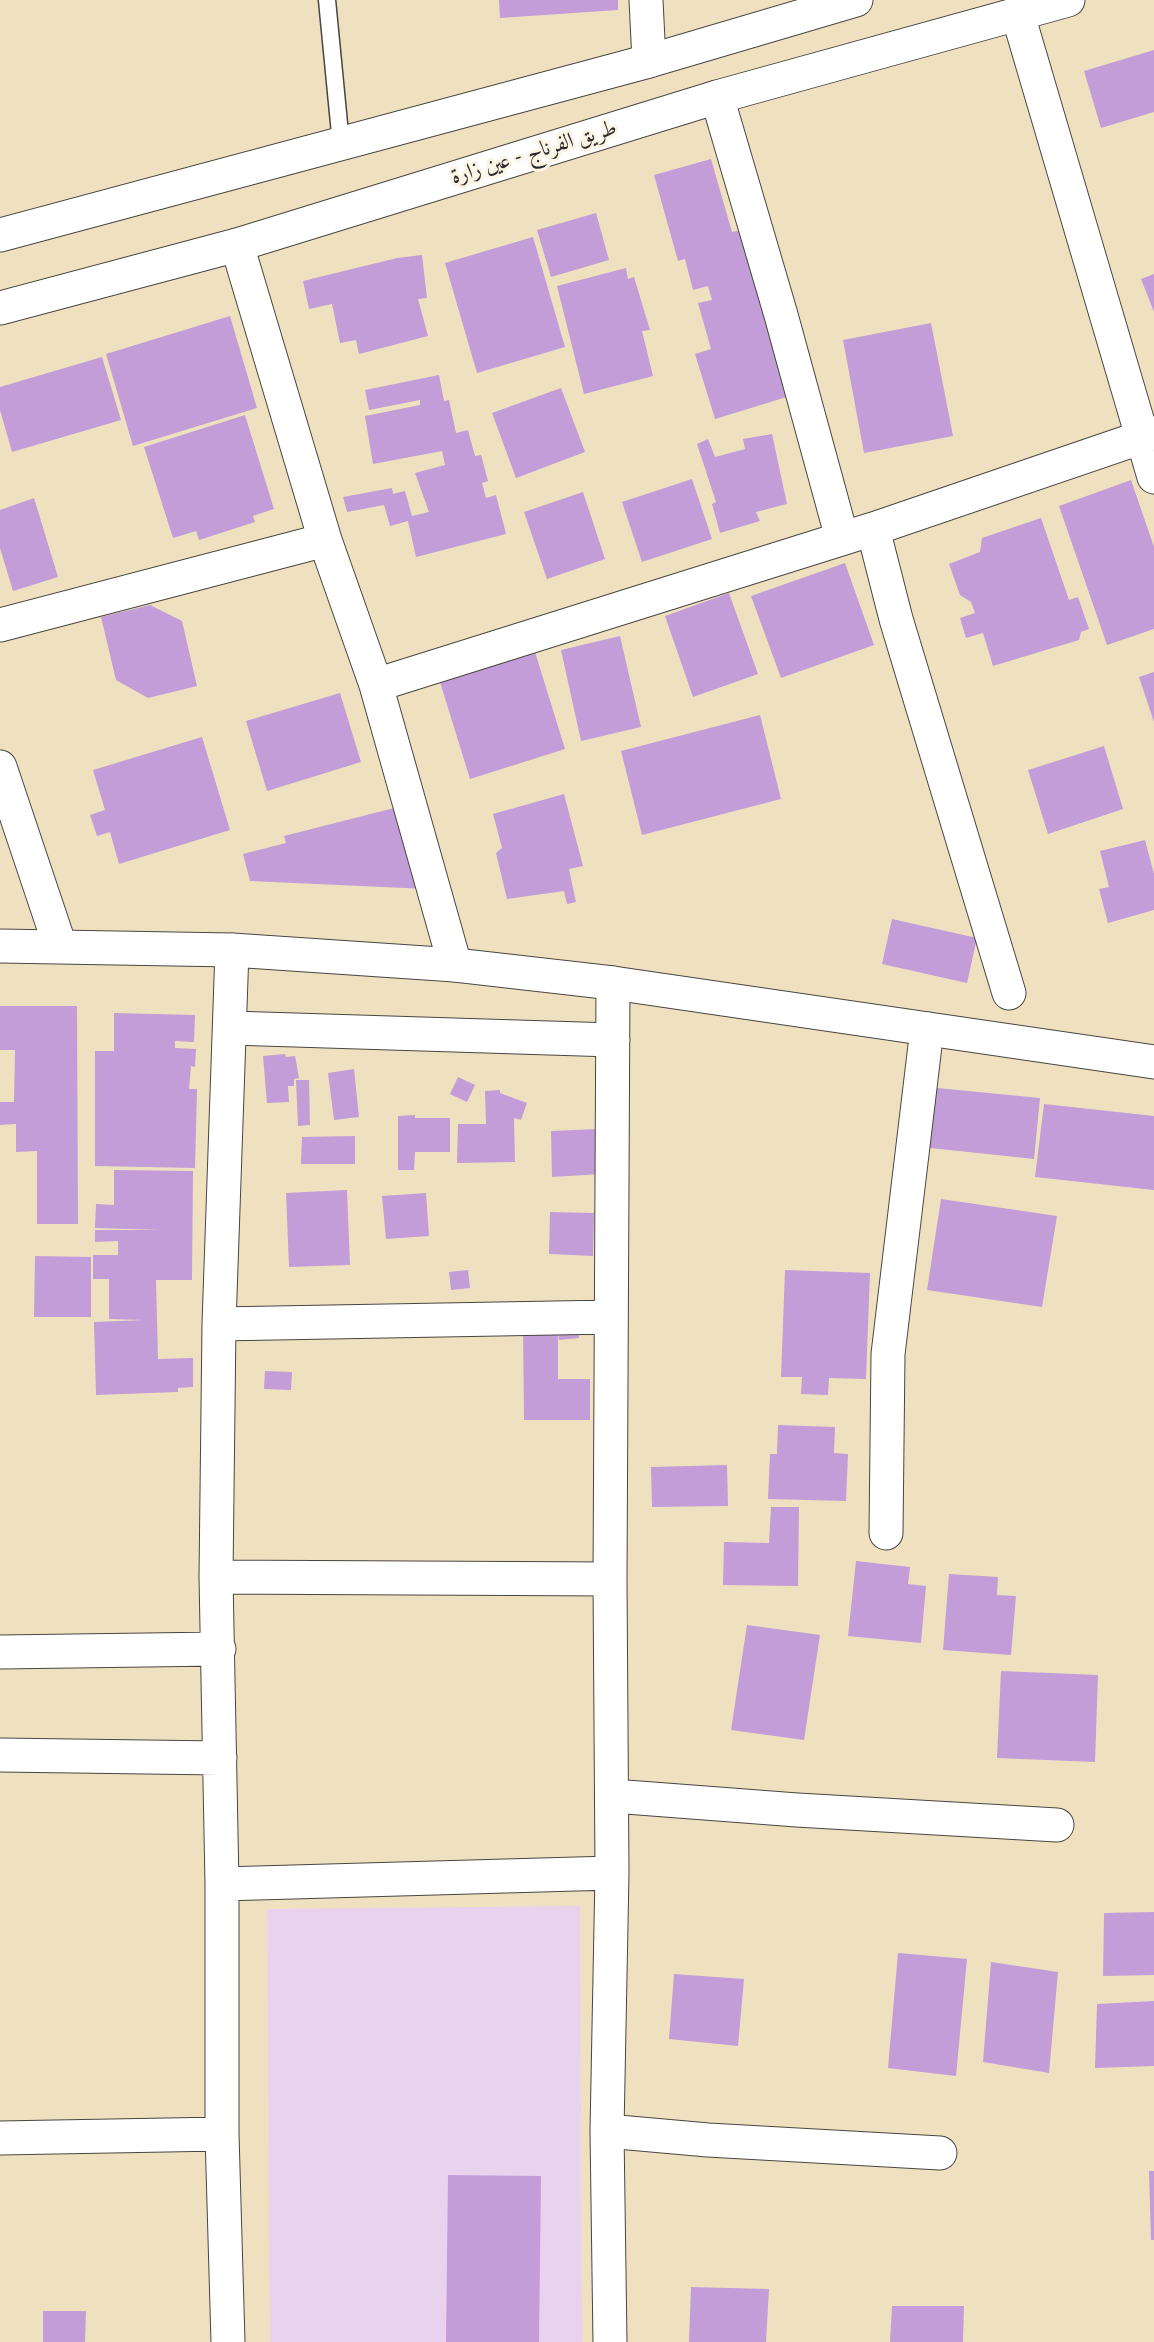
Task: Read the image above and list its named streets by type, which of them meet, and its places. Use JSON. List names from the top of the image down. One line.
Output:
{"streets":{"street":["طريق الفرناج - عين زارة"]}}
